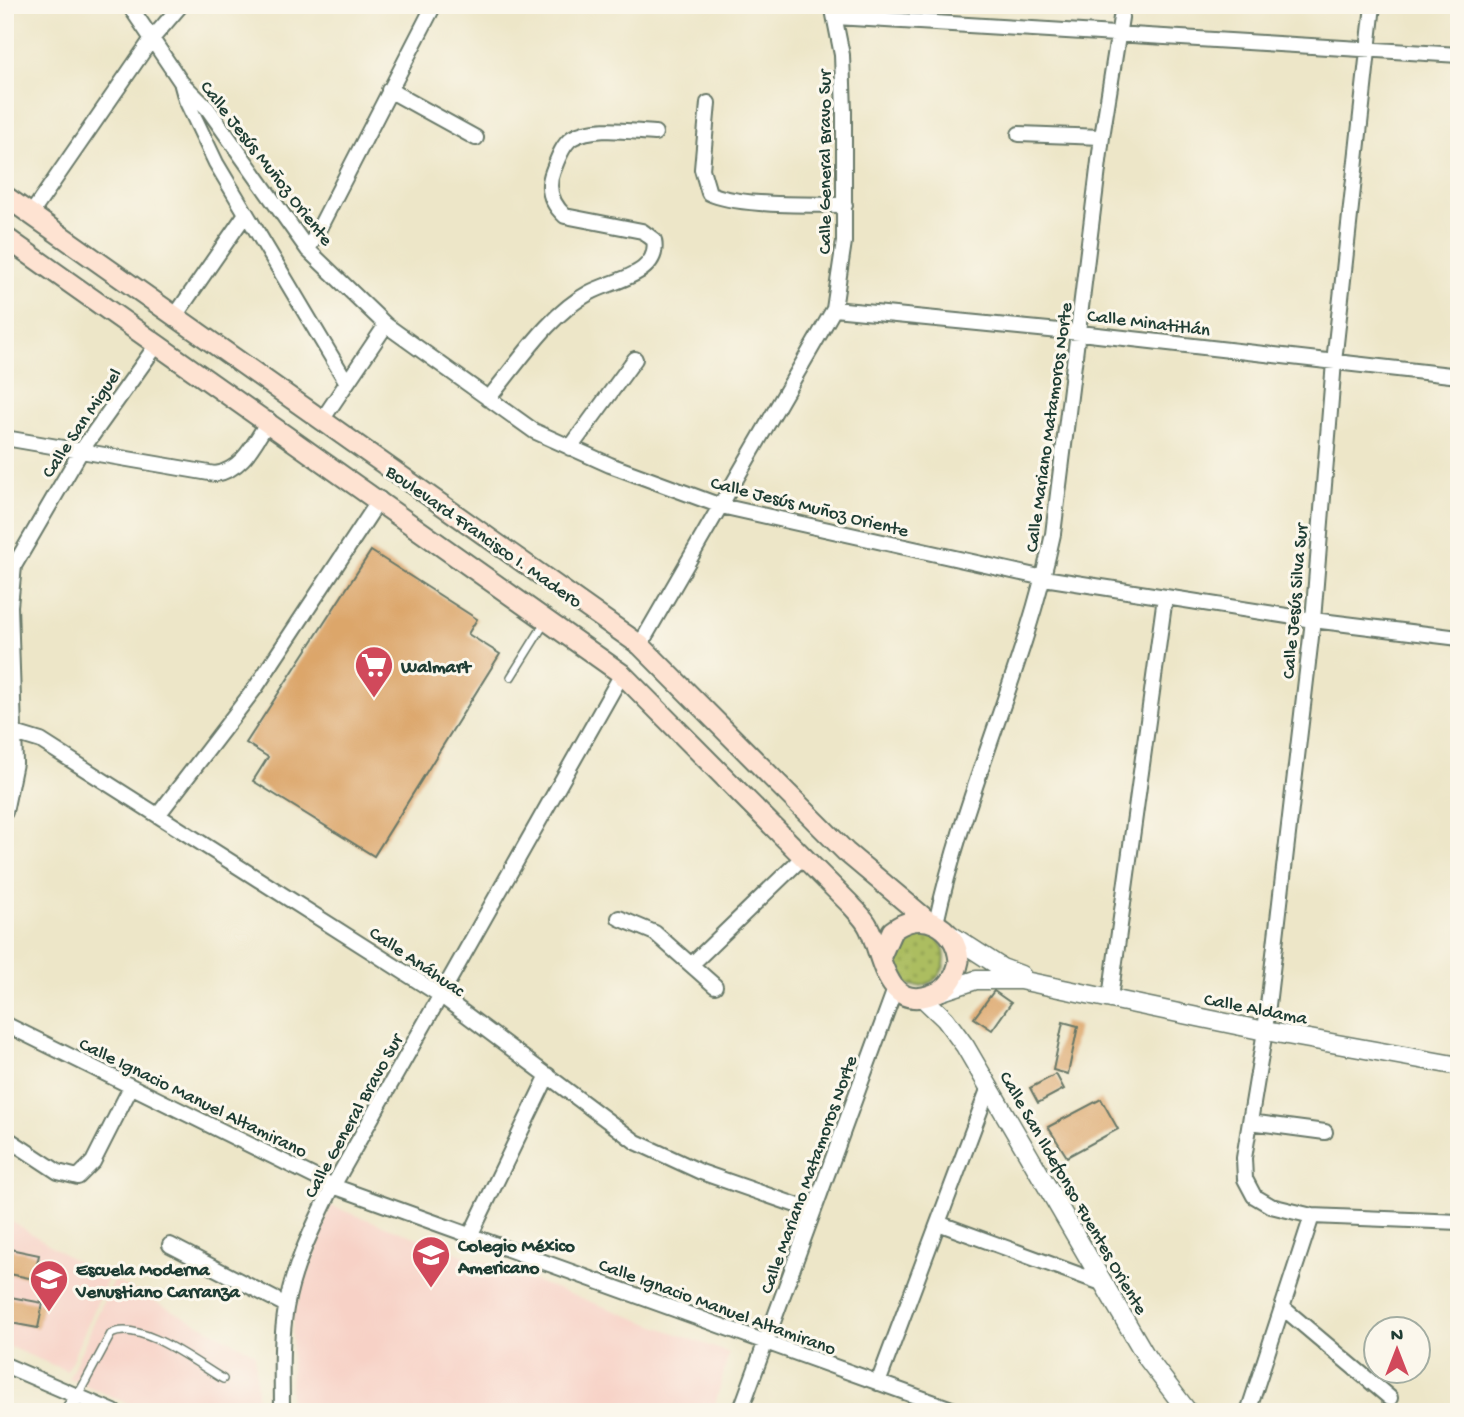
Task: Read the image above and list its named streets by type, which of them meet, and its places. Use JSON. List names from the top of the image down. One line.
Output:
{"streets":{"main road":["Boulevard Francisco I. Madero"],"street":["Calle Jesús Muñoz Oriente","Calle General Bravo Sur","Calle Minatitlán","Calle San Miguel","Calle Mariano Matamoros Norte","Calle Jesús Silva Sur","Calle Anáhuac","Calle Aldama","Calle Ignacio Manuel Altamirano","Calle San Ildefonso Fuentes Oriente"]},"crossings":[["Calle Jesús Muñoz Oriente","Calle General Bravo Sur"],["Calle Jesús Muñoz Oriente","Calle Mariano Matamoros Norte"],["Calle Jesús Muñoz Oriente","Calle Jesús Silva Sur"],["Calle General Bravo Sur","Calle Minatitlán"],["Calle General Bravo Sur","Boulevard Francisco I. Madero"],["Calle General Bravo Sur","Calle Anáhuac"],["Calle General Bravo Sur","Calle Ignacio Manuel Altamirano"],["Calle Minatitlán","Calle Mariano Matamoros Norte"],["Calle Minatitlán","Calle Jesús Silva Sur"],["Calle San Miguel","Boulevard Francisco I. Madero"],["Calle San Miguel","Calle Anáhuac"],["Calle Mariano Matamoros Norte","Boulevard Francisco I. Madero"],["Calle Mariano Matamoros Norte","Calle Anáhuac"],["Calle Mariano Matamoros Norte","Calle Aldama"],["Calle Mariano Matamoros Norte","Calle Ignacio Manuel Altamirano"],["Calle Mariano Matamoros Norte","Calle San Ildefonso Fuentes Oriente"],["Boulevard Francisco I. Madero","Calle Aldama"],["Boulevard Francisco I. Madero","Calle San Ildefonso Fuentes Oriente"],["Calle Jesús Silva Sur","Calle Aldama"],["Calle Aldama","Calle San Ildefonso Fuentes Oriente"]],"places":{"supermarket":["Walmart"],"school or university":["Colegio México Americano","Escuela Moderna Venustiano Carranza"]},"north":"top"}
